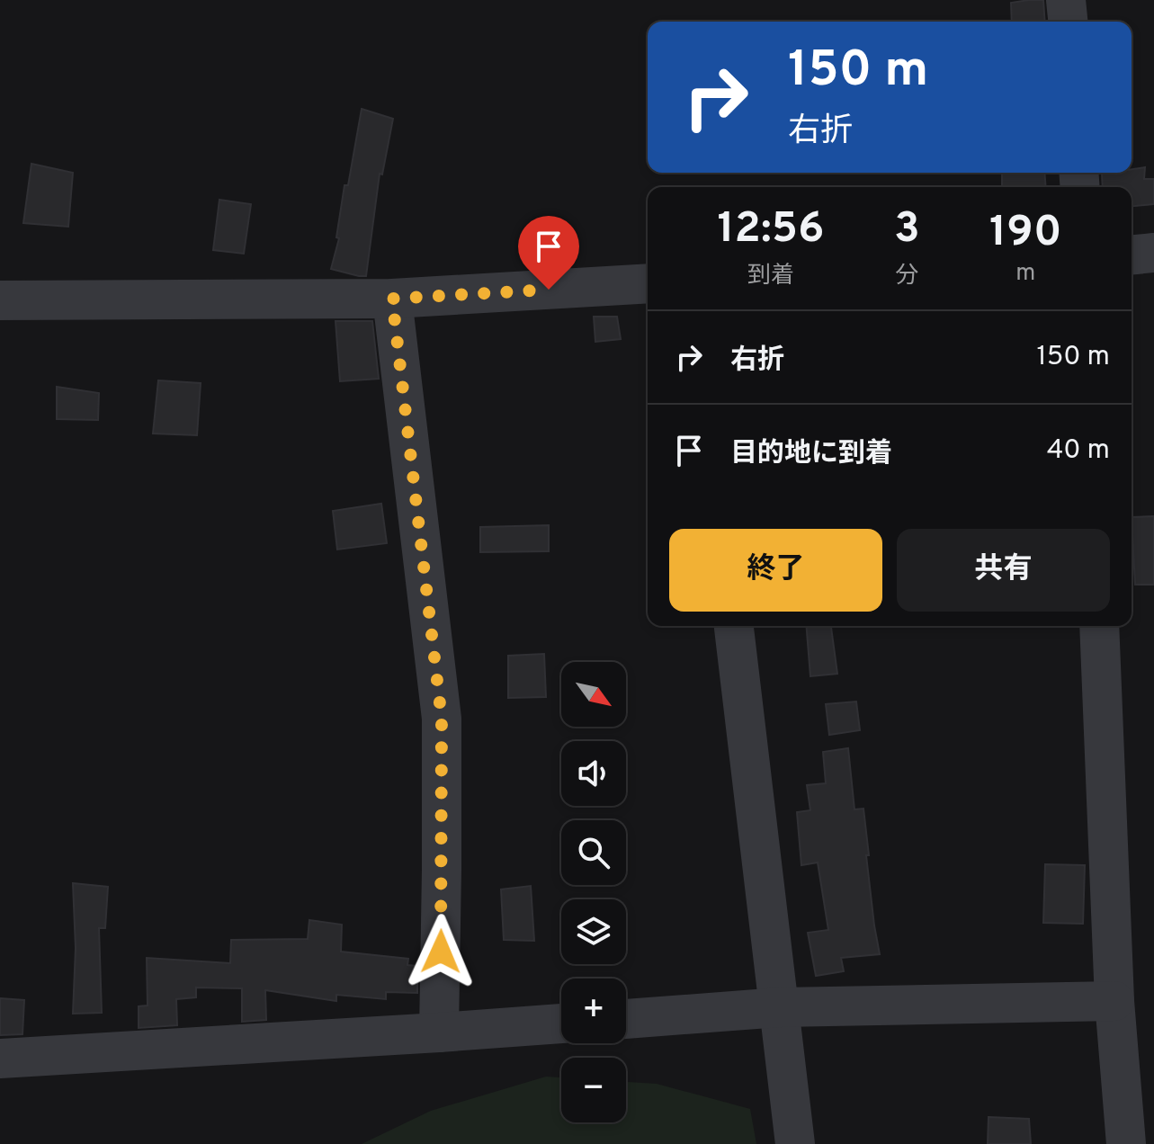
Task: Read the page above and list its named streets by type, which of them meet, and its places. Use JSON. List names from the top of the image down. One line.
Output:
{"north":"bottom right","page":{"turn":["150 m","右折"],"eta":["12:56","到着","3","分","190","m"],"list":[{"name":"右折","value":"150 m"},{"name":"目的地に到着","value":"40 m"}],"buttons":["終了","共有"],"map_buttons":["+","−"]}}
